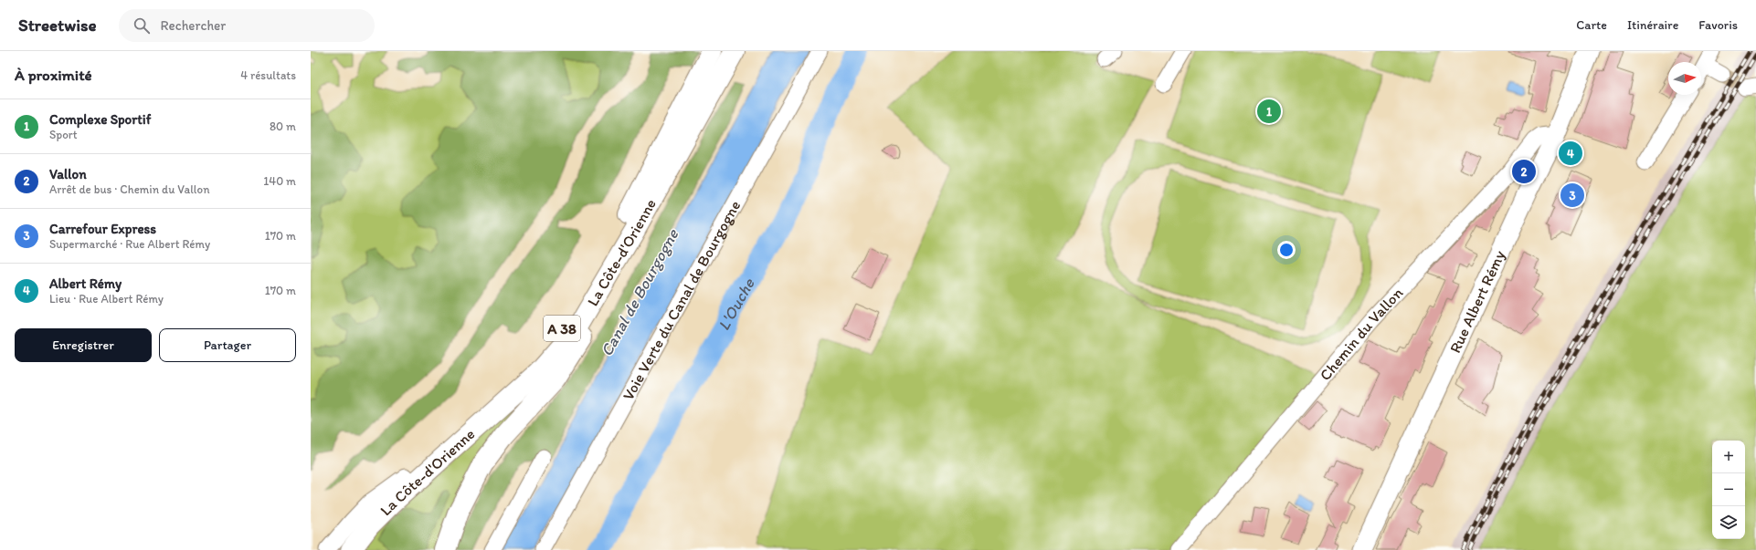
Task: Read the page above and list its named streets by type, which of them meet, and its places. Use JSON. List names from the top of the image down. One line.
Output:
{"streets":{"highway":["La Côte-d'Orienne","A 38"],"main road":["Rue Albert Rémy"],"street":["Voie Verte du Canal de Bourgogne","Chemin du Vallon"]},"crossings":[["Rue Albert Rémy","Chemin du Vallon"]],"water":["Canal de Bourgogne","L'Ouche"],"north":"right","page":{"header":"Streetwise","search":"Rechercher","nav":["Carte","Itinéraire","Favoris"],"heading":["À proximité","4 résultats"],"pins":["1","4","2","3"],"list":[{"mark":"1","name":"Complexe Sportif","note":"Sport","value":"80 m"},{"mark":"2","name":"Vallon","note":"Arrêt de bus · Chemin du Vallon","value":"140 m"},{"mark":"3","name":"Carrefour Express","note":"Supermarché · Rue Albert Rémy","value":"170 m"},{"mark":"4","name":"Albert Rémy","note":"Lieu · Rue Albert Rémy","value":"170 m"}],"buttons":["Enregistrer","Partager"],"map_buttons":["+","−"]}}
